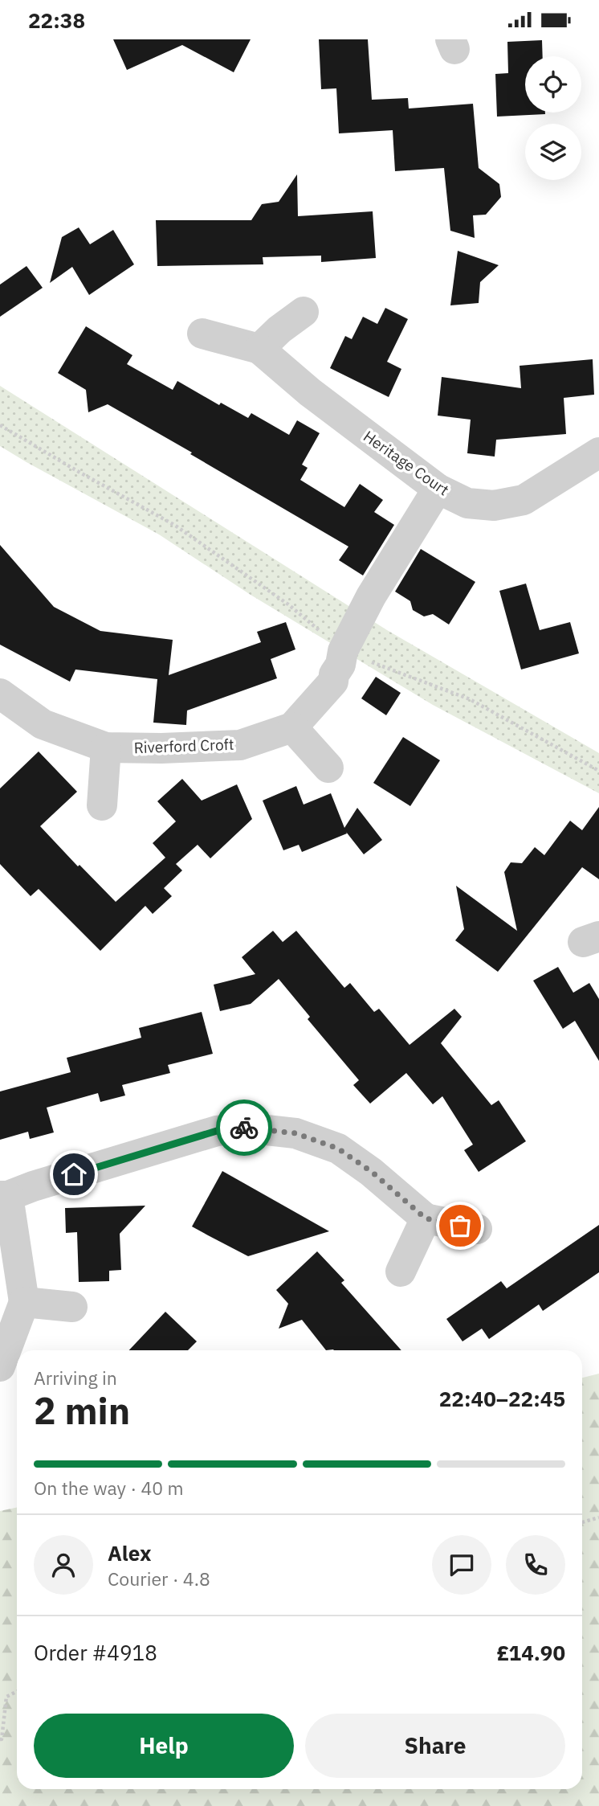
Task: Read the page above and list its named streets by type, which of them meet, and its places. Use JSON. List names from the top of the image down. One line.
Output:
{"streets":{"street":["Heritage Court","Riverford Croft"]},"page":{"status":"22:38","heading":["2 min","Arriving in","22:40–22:45"],"panel":["Alex","Courier · 4.8","Order #4918","£14.90"],"bar":"On the way · 40 m","buttons":["Help","Share"]}}
